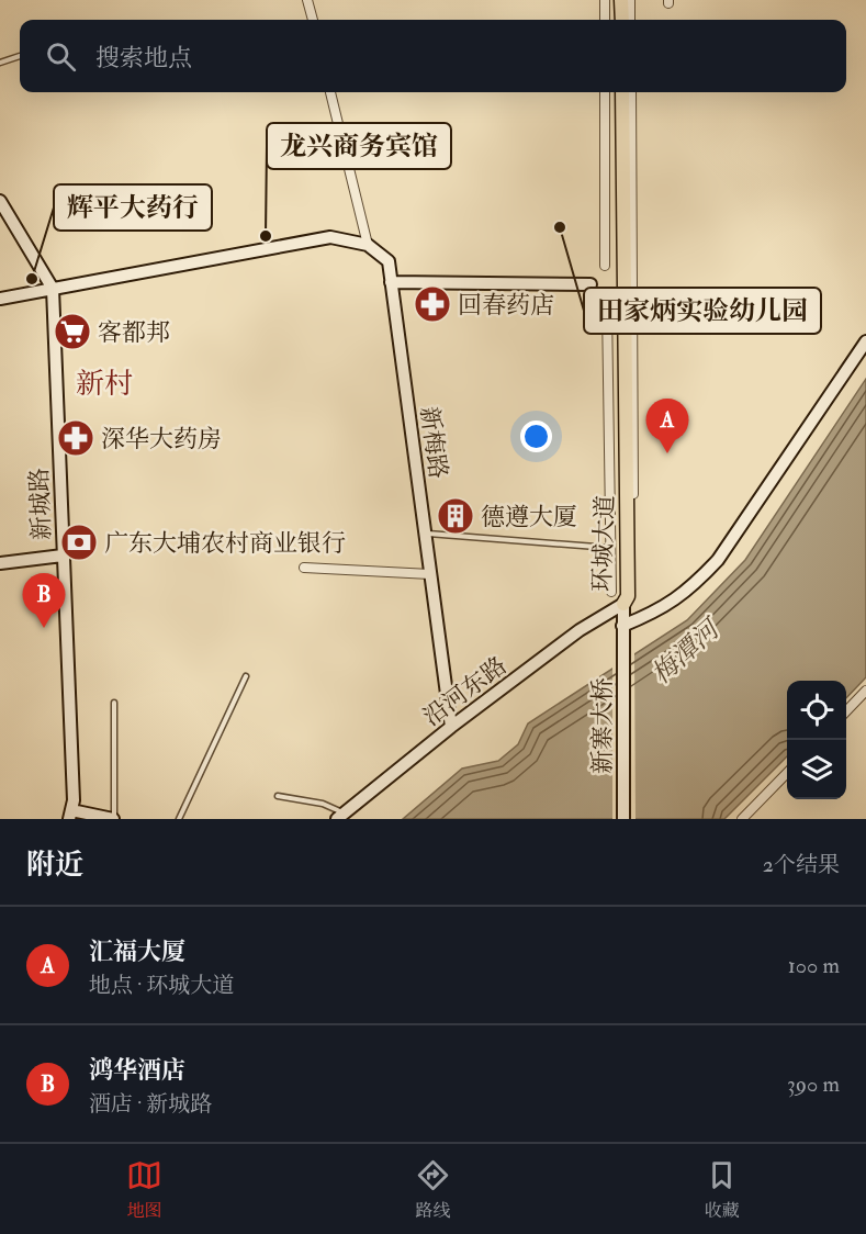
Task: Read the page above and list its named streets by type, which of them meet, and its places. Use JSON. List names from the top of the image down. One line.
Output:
{"streets":{"main road":["新梅路","新城路","环城大道","沿河东路","新寨大桥"]},"crossings":[["新梅路","沿河东路"],["环城大道","沿河东路"],["环城大道","新寨大桥"],["沿河东路","新寨大桥"]],"districts":["新村"],"water":["梅潭河"],"places":{"other":["田家炳实验幼儿园","龙兴商务宾馆","辉平大药行"],"pharmacy":["回春药店","深华大药房"],"supermarket":["客都邦"],"building":["德遵大厦"],"bank":["广东大埔农村商业银行"]},"page":{"search":"搜索地点","pins":["A","B"],"heading":["附近","2个结果"],"list":[{"mark":"A","name":"汇福大厦","note":"地点 · 环城大道","value":"100 m"},{"mark":"B","name":"鸿华酒店","note":"酒店 · 新城路","value":"390 m"}],"nav":["地图","路线","收藏"]}}
